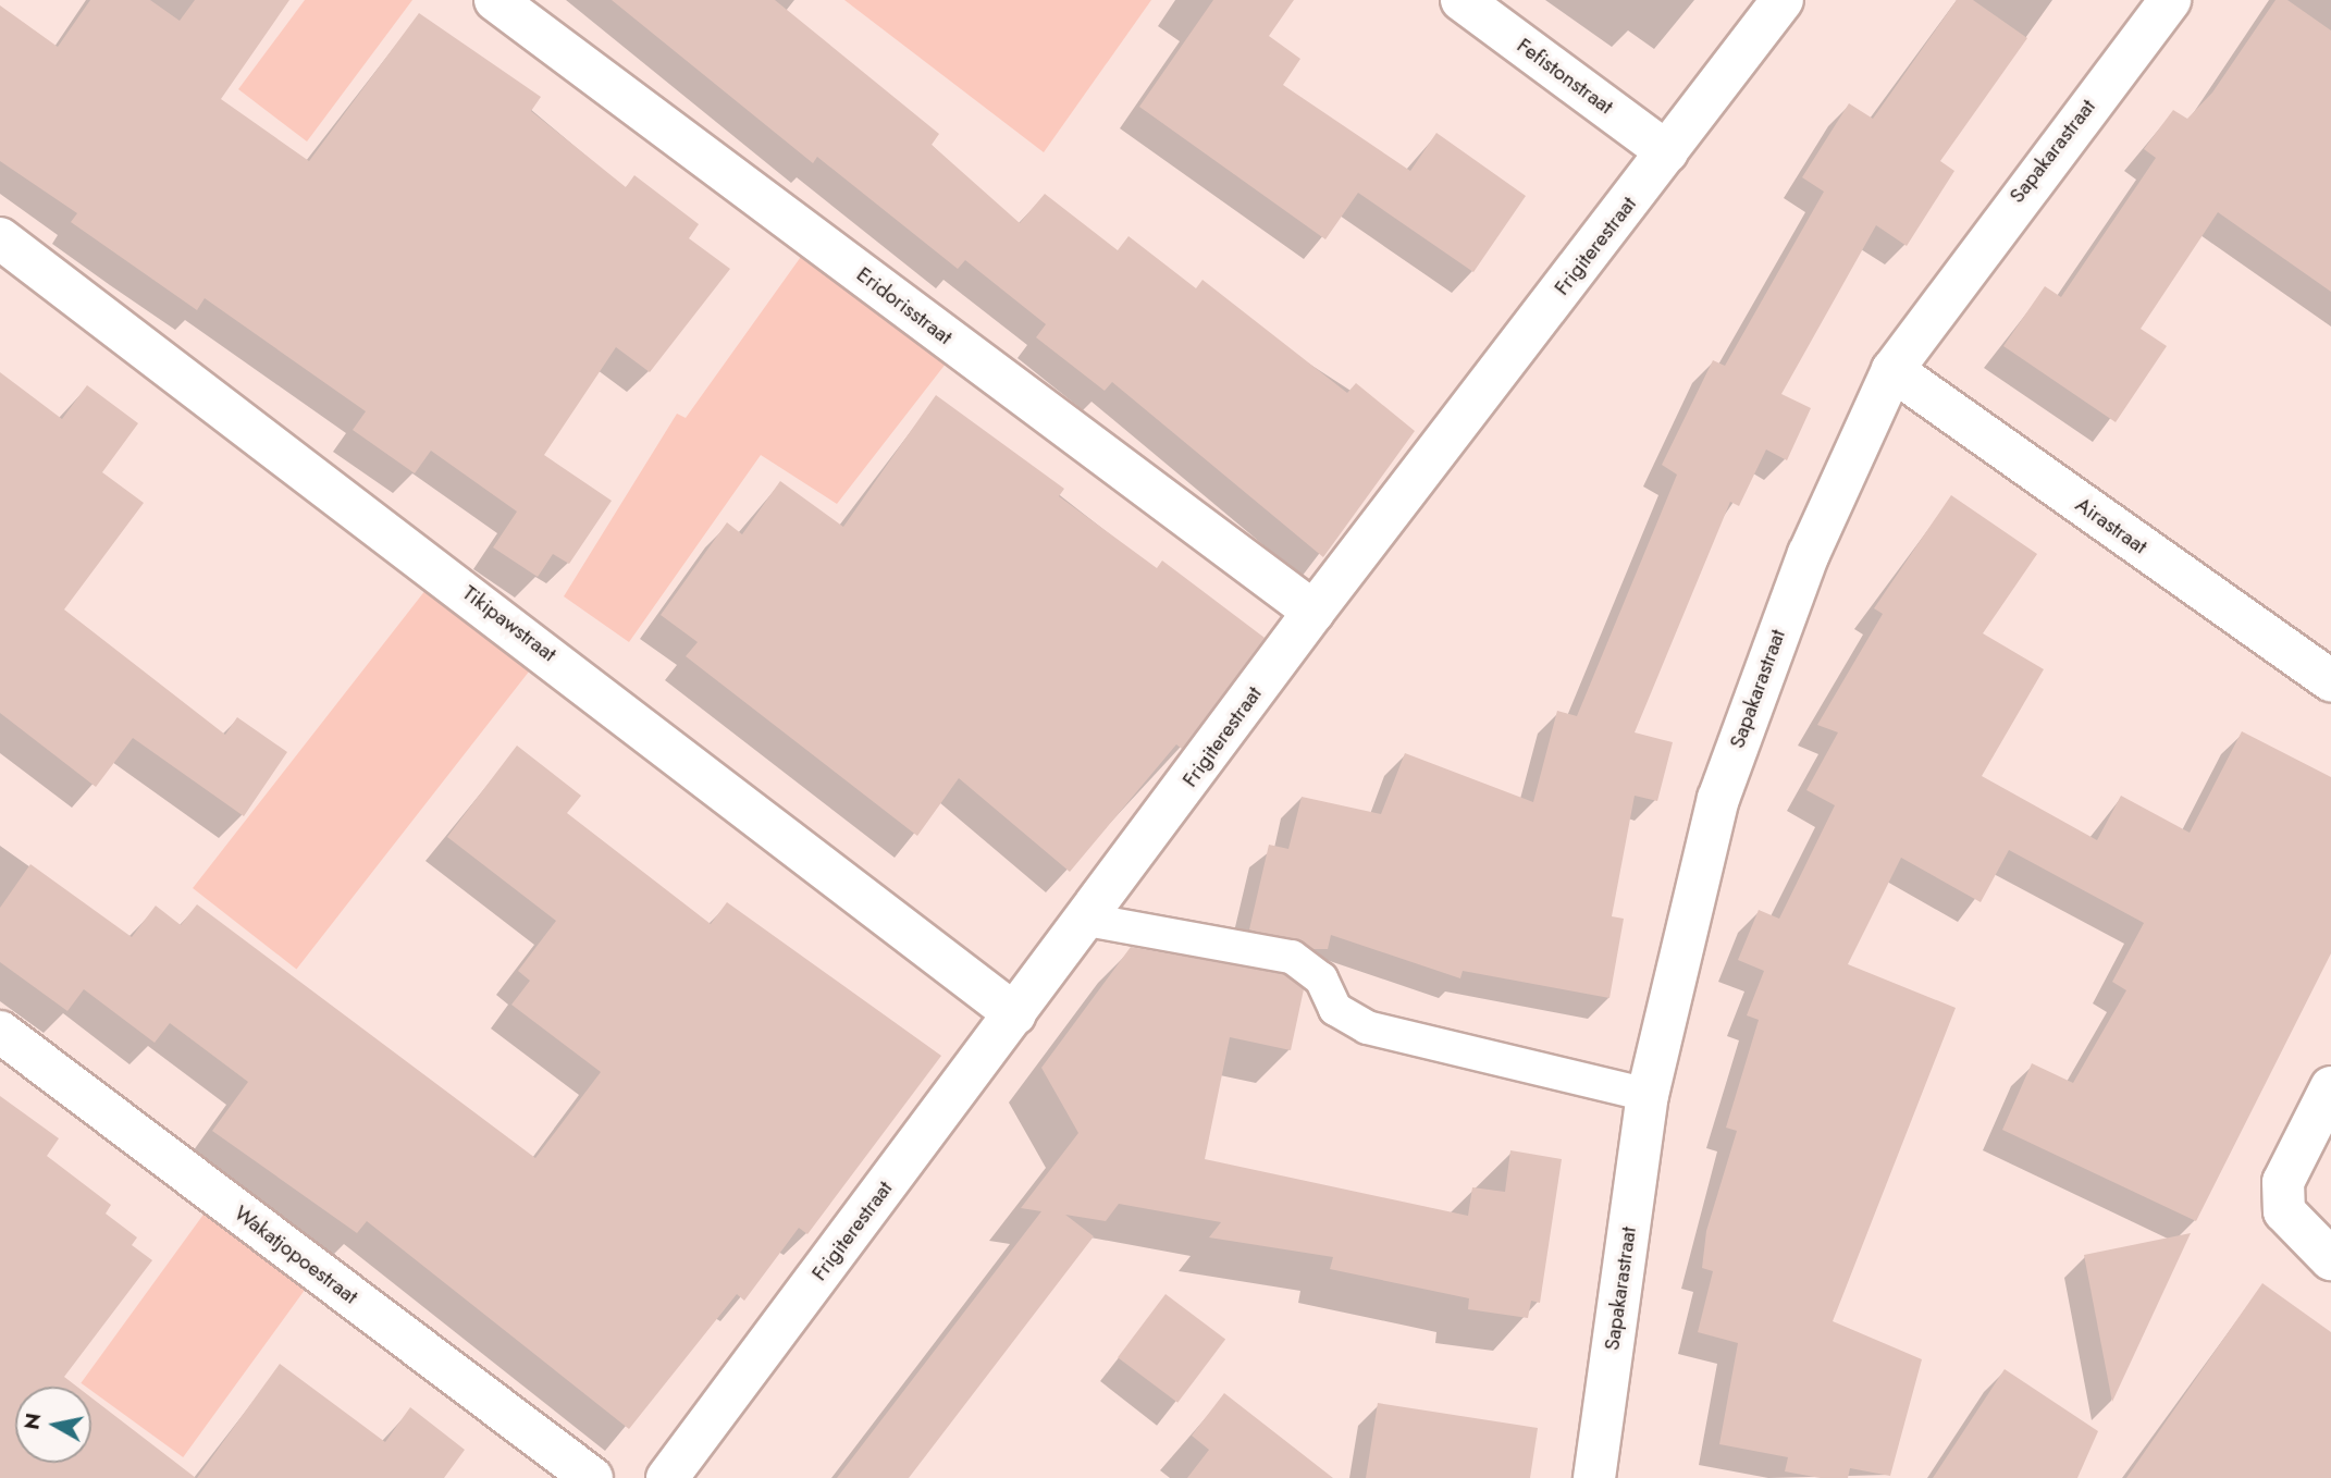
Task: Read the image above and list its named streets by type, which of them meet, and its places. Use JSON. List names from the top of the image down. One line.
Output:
{"streets":{"street":["Fefistonstraat","Sapakarastraat","Frigiterestraat","Eridorisstraat","Airastraat","Tikipawstraat","Wakatjopoestraat"]},"crossings":[["Fefistonstraat","Frigiterestraat"],["Sapakarastraat","Airastraat"],["Frigiterestraat","Eridorisstraat"],["Frigiterestraat","Tikipawstraat"]],"north":"left"}
